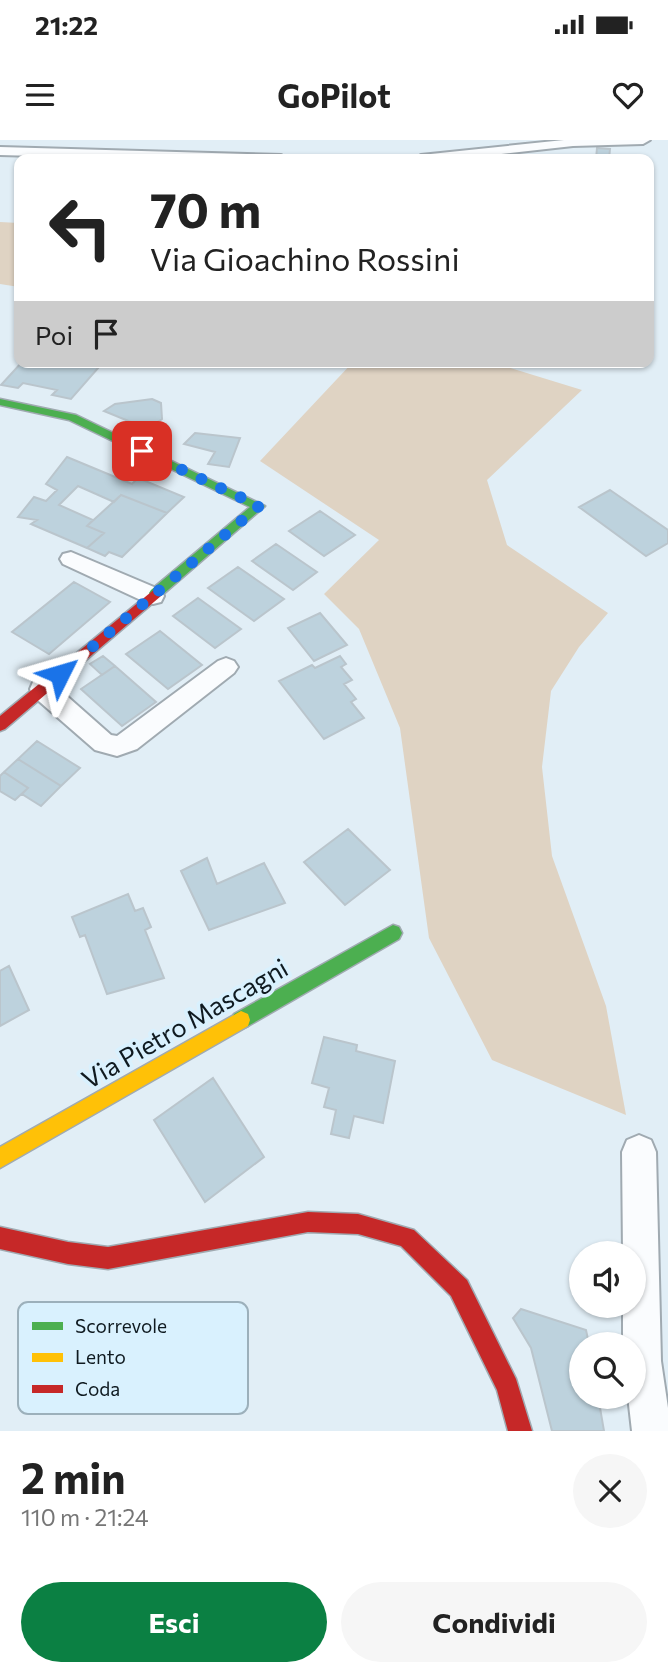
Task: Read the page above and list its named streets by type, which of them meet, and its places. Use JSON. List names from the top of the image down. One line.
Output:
{"streets":{"street":["Via Pietro Mascagni"]},"legend":["Scorrevole","Lento","Coda"],"page":{"status":"21:22","header":"GoPilot","turn":["70 m","Via Gioachino Rossini"],"then":"Poi","heading":["2 min","110 m · 21:24"],"buttons":["Esci","Condividi"]}}
